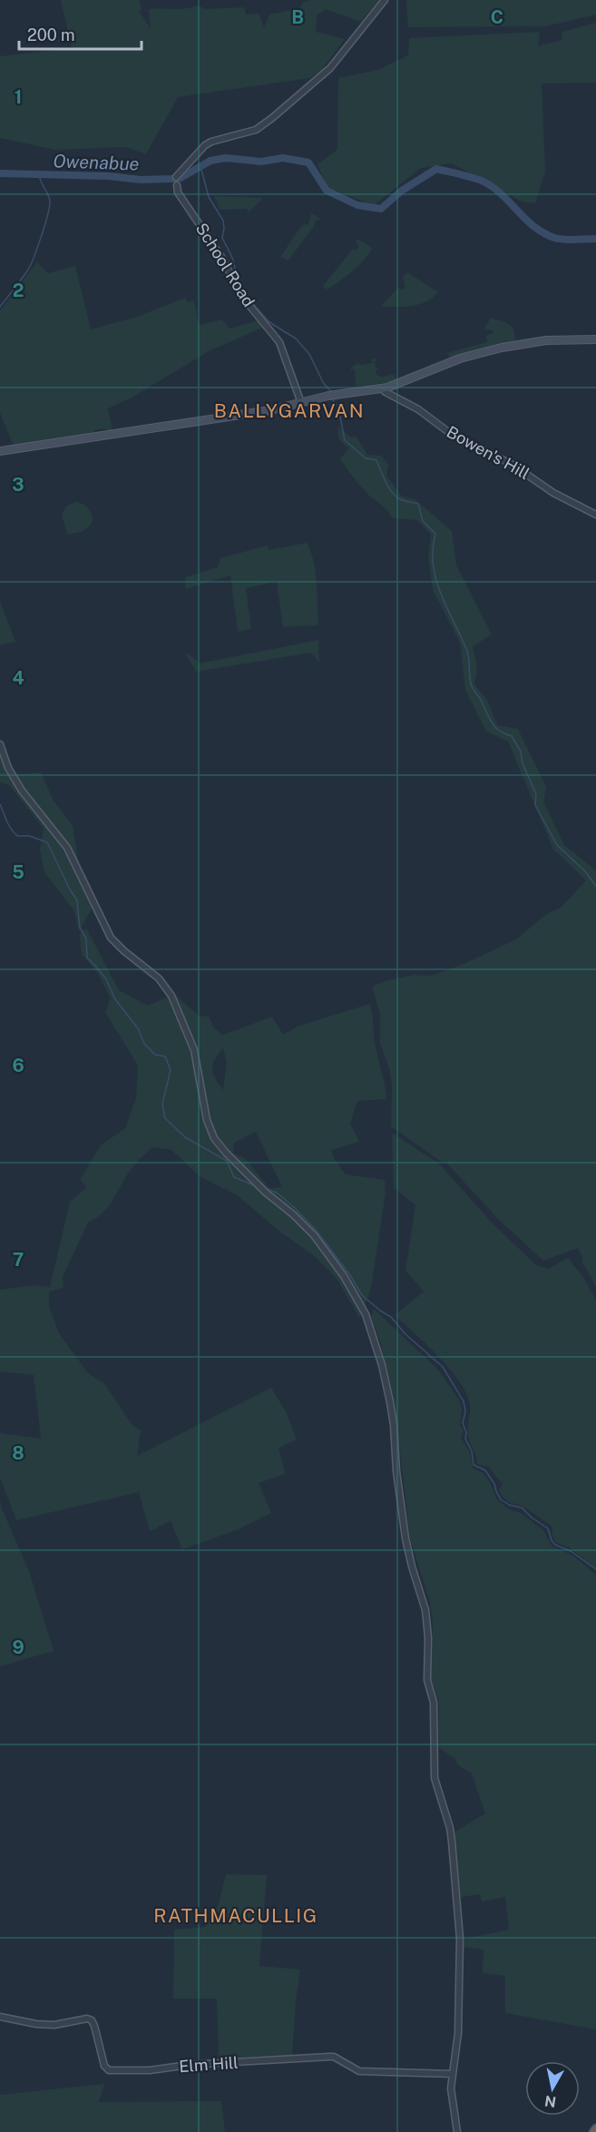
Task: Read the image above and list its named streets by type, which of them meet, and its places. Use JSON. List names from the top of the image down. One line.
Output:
{"streets":{"street":["School Road","Bowen's Hill","Elm Hill"]},"districts":["BALLYGARVAN","RATHMACULLIG"],"water":["Owenabue"],"scale_bar":"200 m","north":"bottom","grid":{"columns":["B","C"],"rows":["1","2","3","4","5","6","7","8","9"]}}
